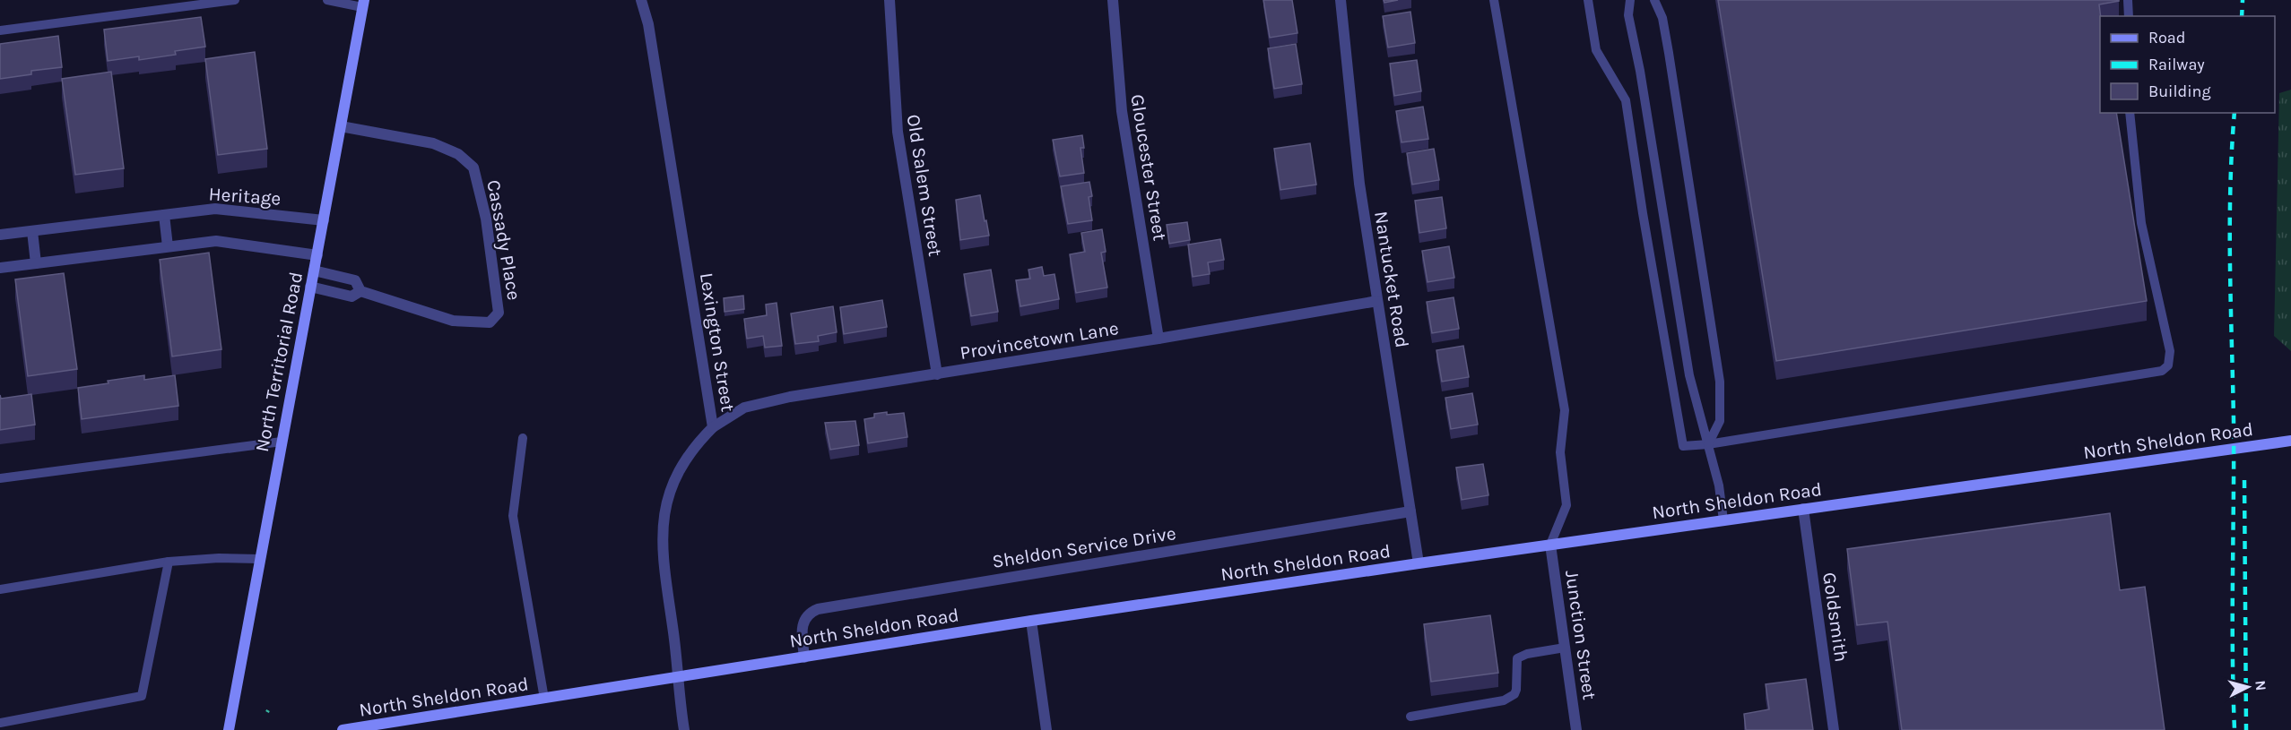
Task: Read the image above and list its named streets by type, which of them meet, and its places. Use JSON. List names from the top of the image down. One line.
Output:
{"streets":{"main road":["North Territorial Road","North Sheldon Road"],"street":["Gloucester Street","Old Salem Street","Heritage","Cassady Place","Nantucket Road","Provincetown Lane","Lexington Street","Sheldon Service Drive","Goldsmith","Junction Street"]},"crossings":[["Gloucester Street","Provincetown Lane"],["Old Salem Street","Provincetown Lane"],["Heritage","North Territorial Road"],["Cassady Place","North Territorial Road"],["Nantucket Road","Provincetown Lane"],["Nantucket Road","North Sheldon Road"],["Nantucket Road","Sheldon Service Drive"],["Provincetown Lane","Lexington Street"],["Lexington Street","North Sheldon Road"],["North Sheldon Road","Sheldon Service Drive"],["North Sheldon Road","Goldsmith"],["North Sheldon Road","Junction Street"]],"legend":["Road","Railway","Building"],"north":"right"}
